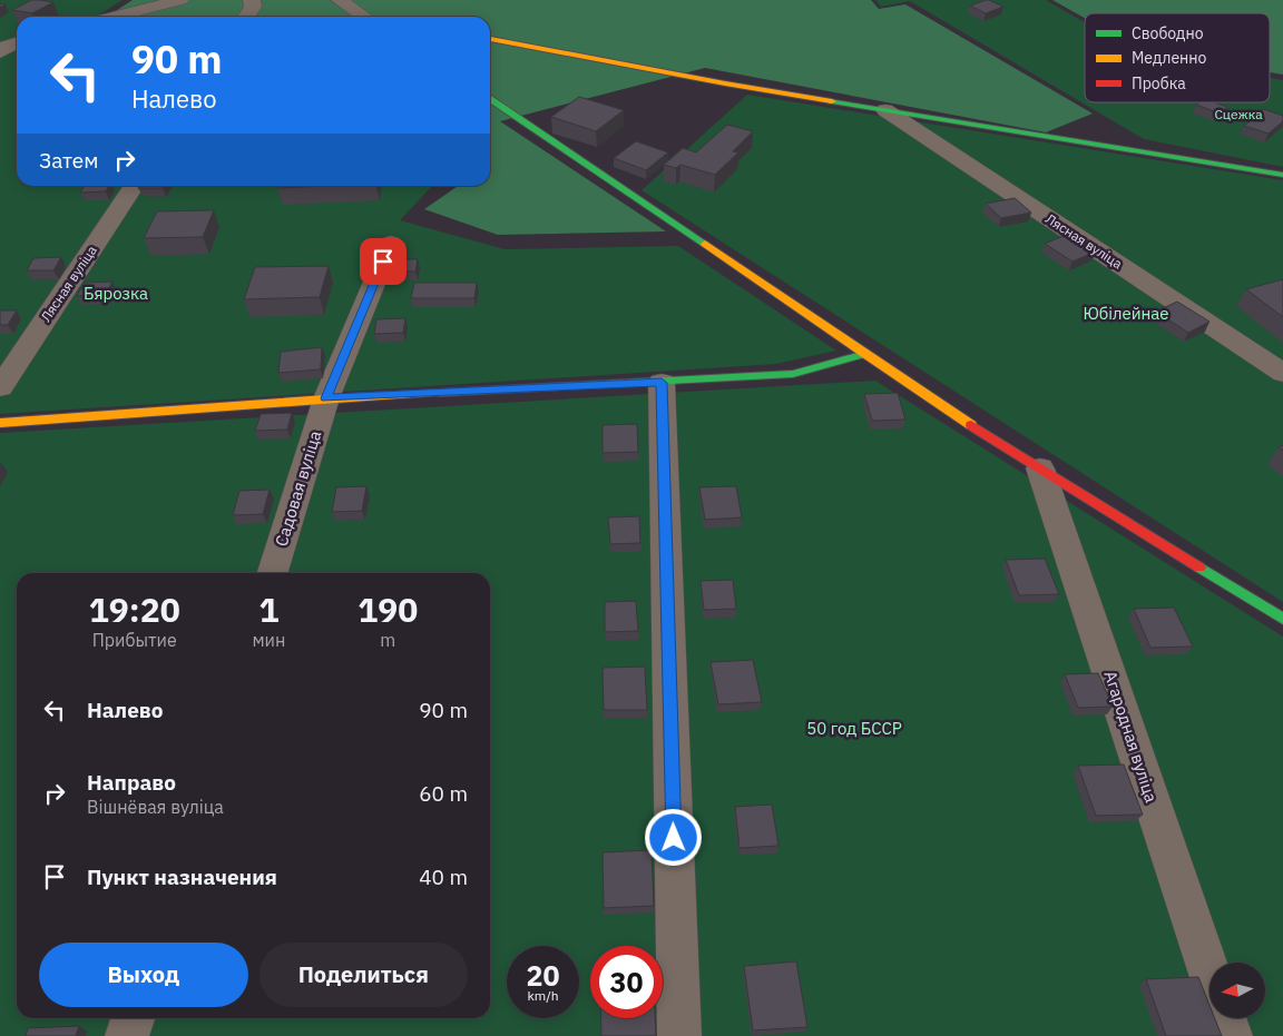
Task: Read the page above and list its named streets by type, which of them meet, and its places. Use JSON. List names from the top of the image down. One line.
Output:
{"streets":{"street":["Лясная вуліца","Садовая вуліца","Агародная вуліца"]},"parks":["Сцежка","Бярозка","Юбілейнае","50 год БССР"],"legend":["Свободно","Медленно","Пробка"],"north":"left","page":{"turn":["90 m","Налево"],"then":"Затем","eta":["19:20","Прибытие","1","мин","190","m"],"list":[{"name":"Налево","value":"90 m"},{"name":"Направо","note":"Вішнёвая вуліца","value":"60 m"},{"name":"Пункт назначения","value":"40 m"}],"buttons":["Выход","Поделиться"],"speed":"20 km/h","limit":"30"}}
